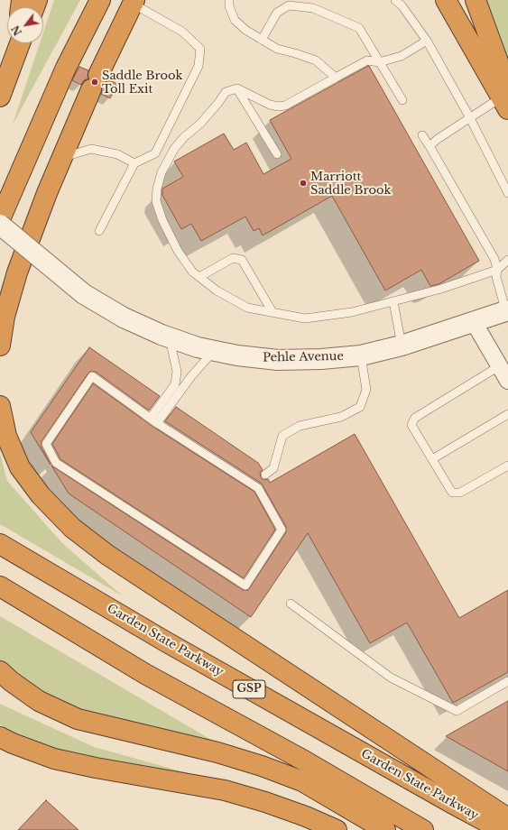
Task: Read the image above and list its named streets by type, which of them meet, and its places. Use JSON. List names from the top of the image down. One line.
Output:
{"streets":{"highway":["Garden State Parkway","GSP"],"street":["Pehle Avenue"]},"places":["Saddle Brook Toll Exit","Marriott Saddle Brook"],"north":"bottom left"}
